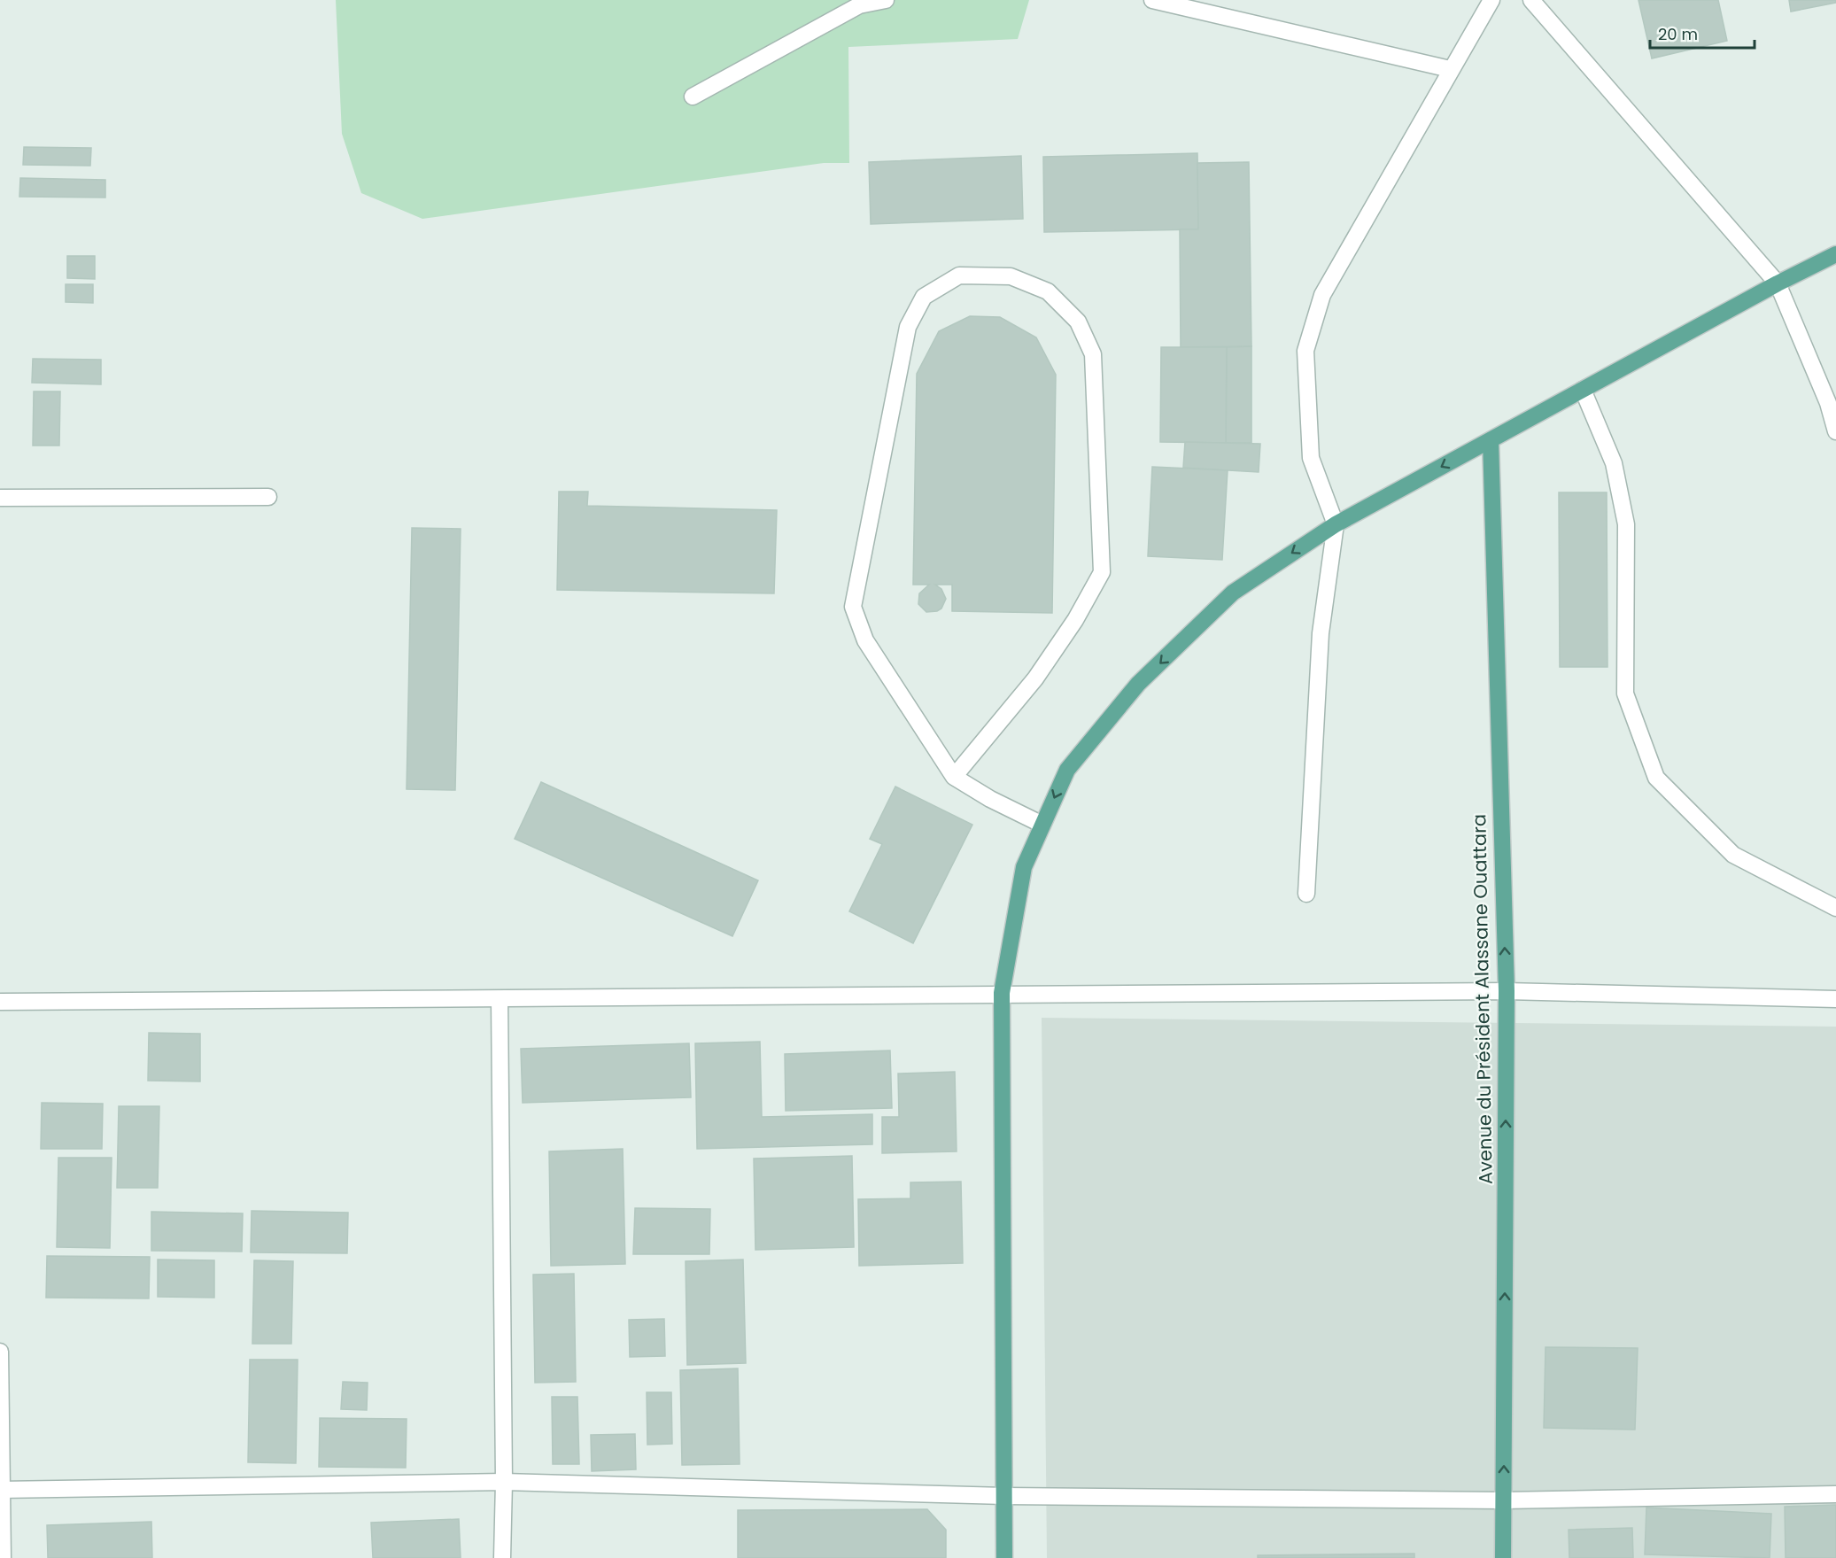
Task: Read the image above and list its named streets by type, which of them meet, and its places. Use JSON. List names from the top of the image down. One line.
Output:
{"streets":{"main road":["Avenue du Président Alassane Ouattara"]},"one_way":["Avenue du Président Alassane Ouattara"],"scale_bar":"20 m"}
